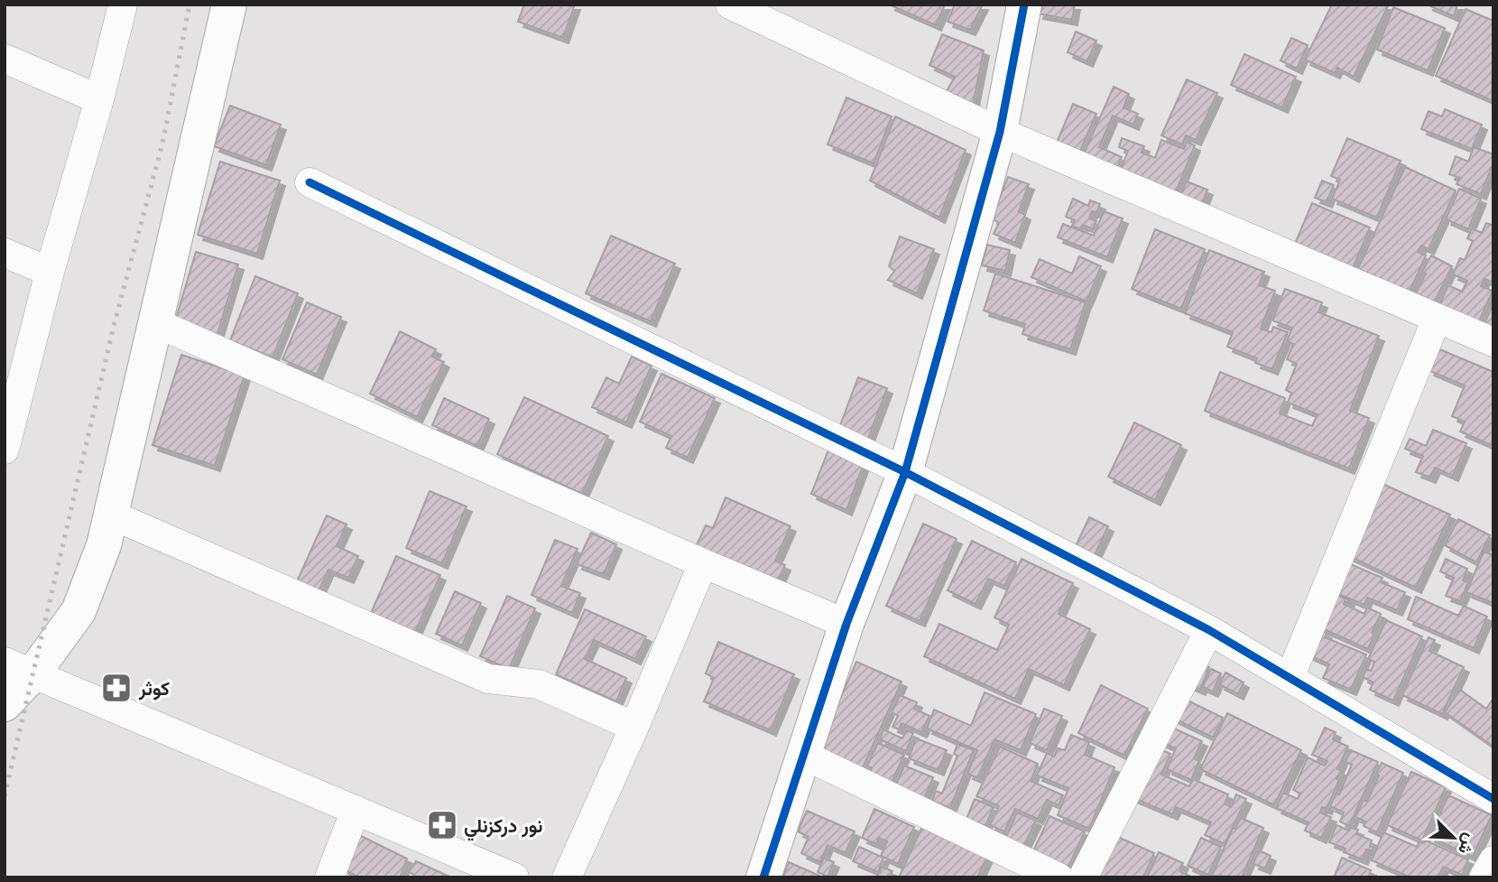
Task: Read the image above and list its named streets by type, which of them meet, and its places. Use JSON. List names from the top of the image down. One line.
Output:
{"places":{"pharmacy":["كوثر","نور دركزنلي"]},"north":"bottom right"}
